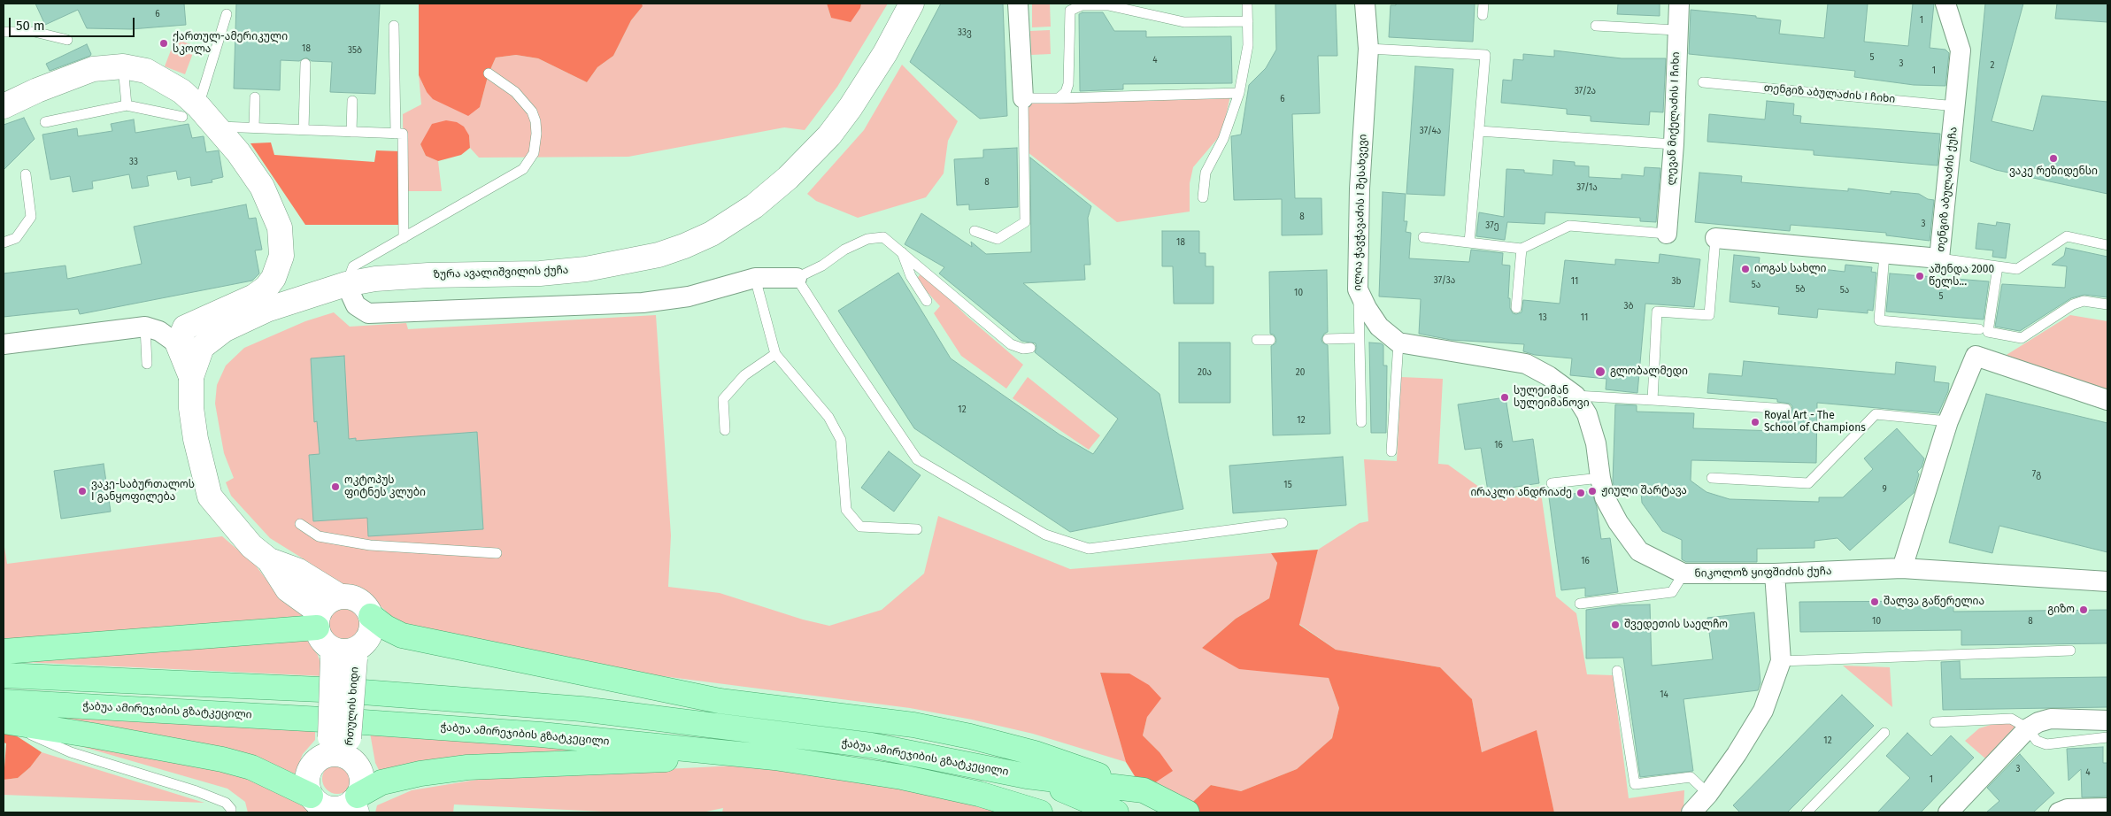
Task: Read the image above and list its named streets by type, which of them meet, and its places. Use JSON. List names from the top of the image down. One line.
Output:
{"streets":{"main road":["ზურა ავალიშვილის ქუჩა","რთულის ხიდი","ჭაბუა ამირეჯიბის გზატკეცილი"],"street":["ლევან მიქელაძის I ჩიხი","თენგიზ აბულაძის ქუჩა","ილია ჭავჭავაძის I შესახვევი","ნიკოლოზ ყიფშიძის ქუჩა"],"lane":["თენგიზ აბულაძის I ჩიხი"]},"crossings":[["თენგიზ აბულაძის I ჩიხი","თენგიზ აბულაძის ქუჩა"],["ილია ჭავჭავაძის I შესახვევი","ნიკოლოზ ყიფშიძის ქუჩა"]],"places":["ქართულ-ამერიკული სკოლა","ვაკე რეზიდენსი","იოგას სახლი","აშენდა 2000 წელს...","გლობალმედი","სულეიმან სულეიმანოვი","Royal Art - The School of Champions","ოკტოპუს ფიტნეს კლუბი","ვაკე-საბურთალოს I განყოფილება","ჟიული შარტავა","ირაკლი ანდრიაძე","შალვა გაწერელია","გიზო","შვედეთის საელჩო"],"house_numbers":["6","1","33ვ","18","35ბ","5","4","3","2","1","37/2ა","6","37/4ა","33","8","37/1ა","8","3","37ე","18","37/3ა","11","3b","5ა","5ბ","5ა","10","5","3ბ","13","11","20ა","20","12","12","16","7გ","15","9","16","10","8","14","12","3","4","1"],"scale_bar":"50 m"}
